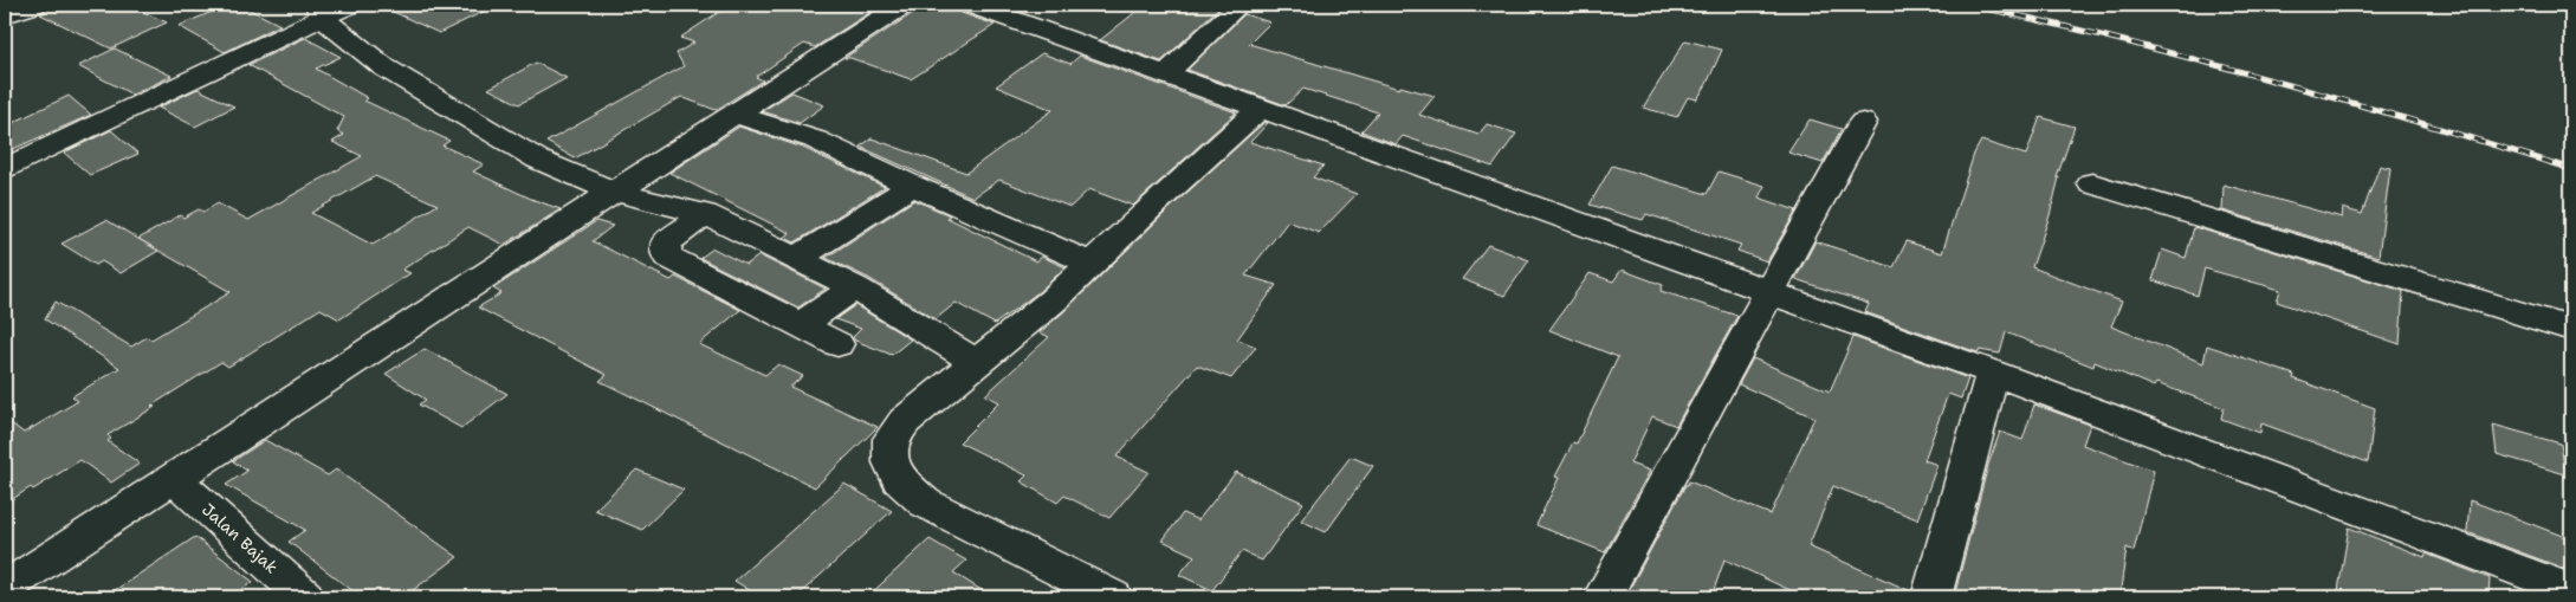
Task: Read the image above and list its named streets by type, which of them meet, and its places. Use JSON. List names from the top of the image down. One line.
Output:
{"streets":{"street":["Jalan Bajak"]}}
